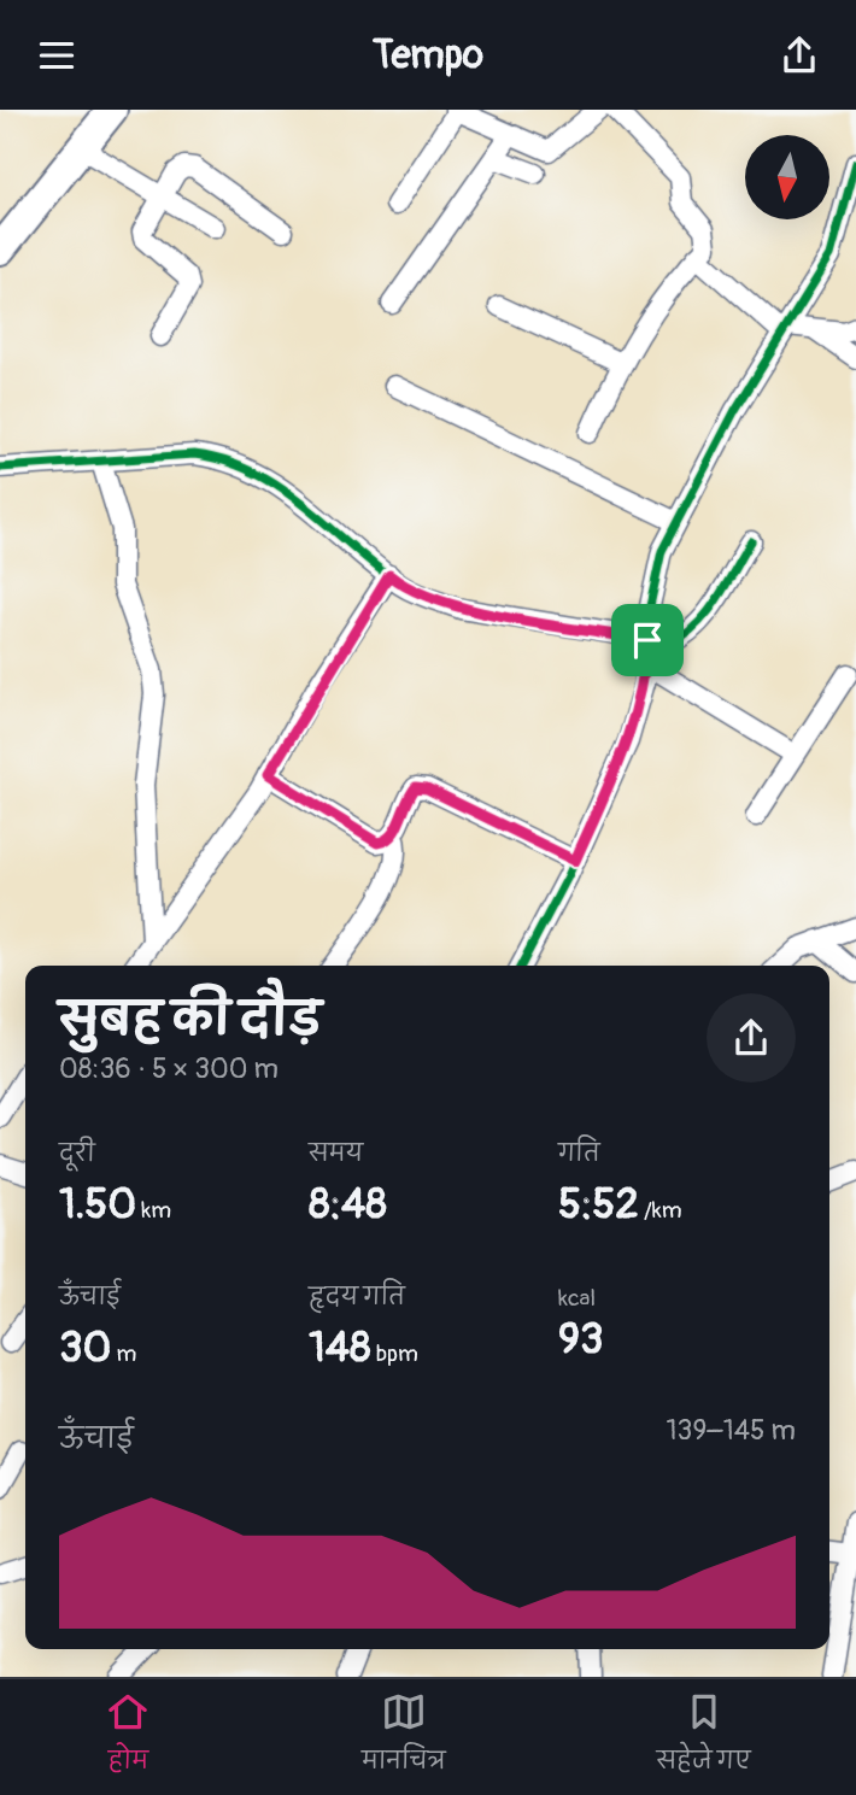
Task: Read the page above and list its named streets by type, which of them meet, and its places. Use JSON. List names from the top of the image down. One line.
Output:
{"north":"bottom","page":{"header":"Tempo","heading":["सुबह की दौड़","08:36 · 5 × 300 m"],"stats":[["दूरी","1.50 km"],["समय","8:48"],["गति","5:52 /km"],["ऊँचाई","30 m"],["हृदय गति","148 bpm"],["kcal","93"]],"chart":["ऊँचाई","139–145 m"],"tabs":["होम","मानचित्र","सहेजे गए"]}}
